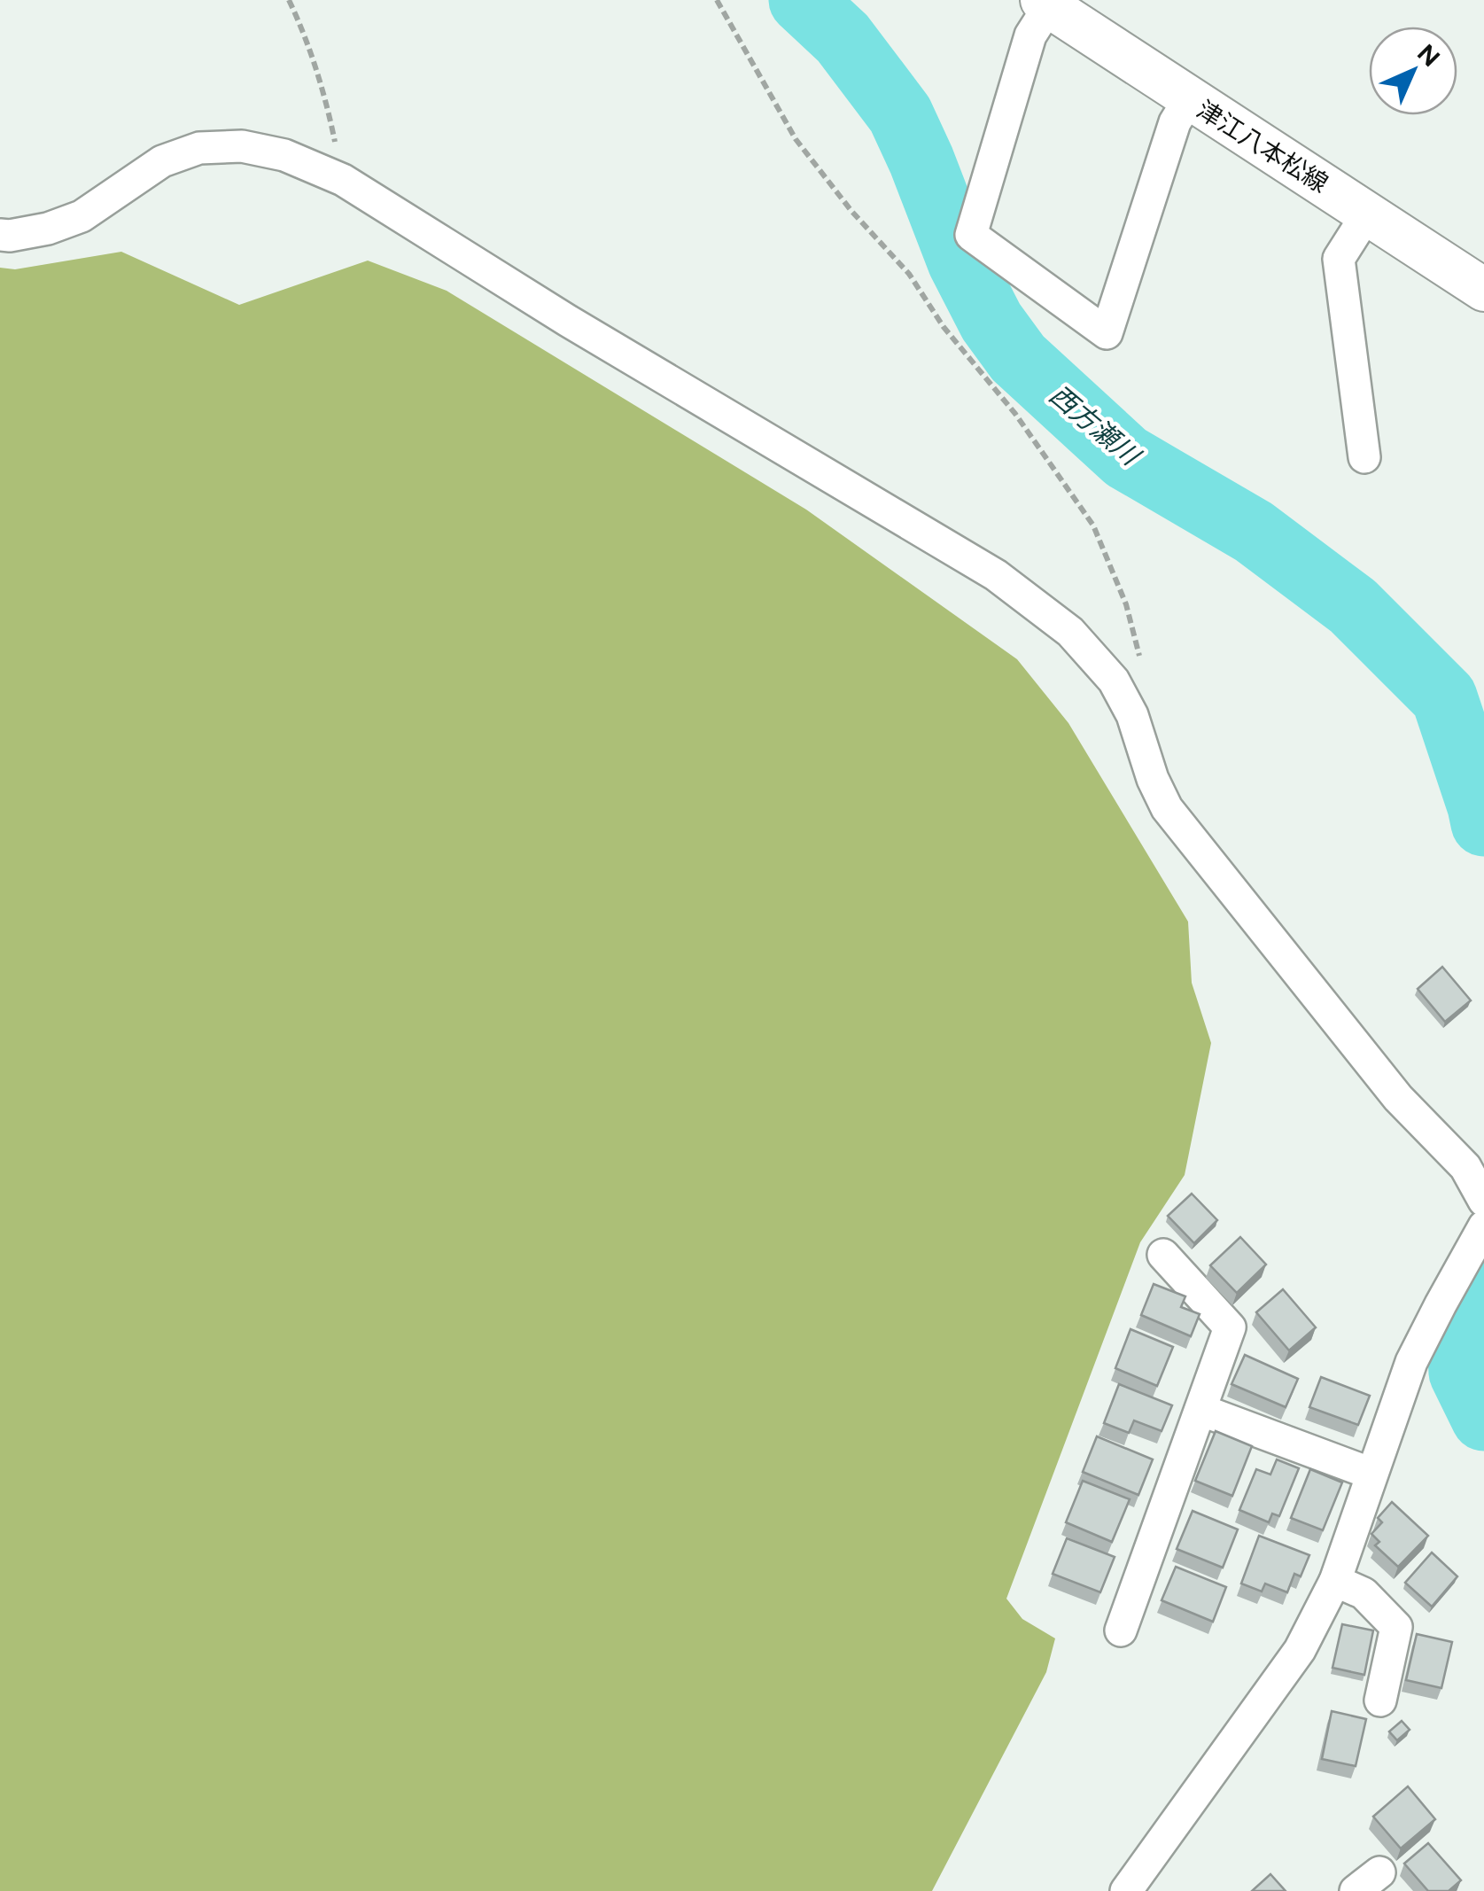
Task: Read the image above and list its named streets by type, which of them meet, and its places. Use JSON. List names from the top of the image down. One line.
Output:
{"streets":{"main road":["津江八本松線"]},"water":["西方瀬川"],"north":"top right"}
